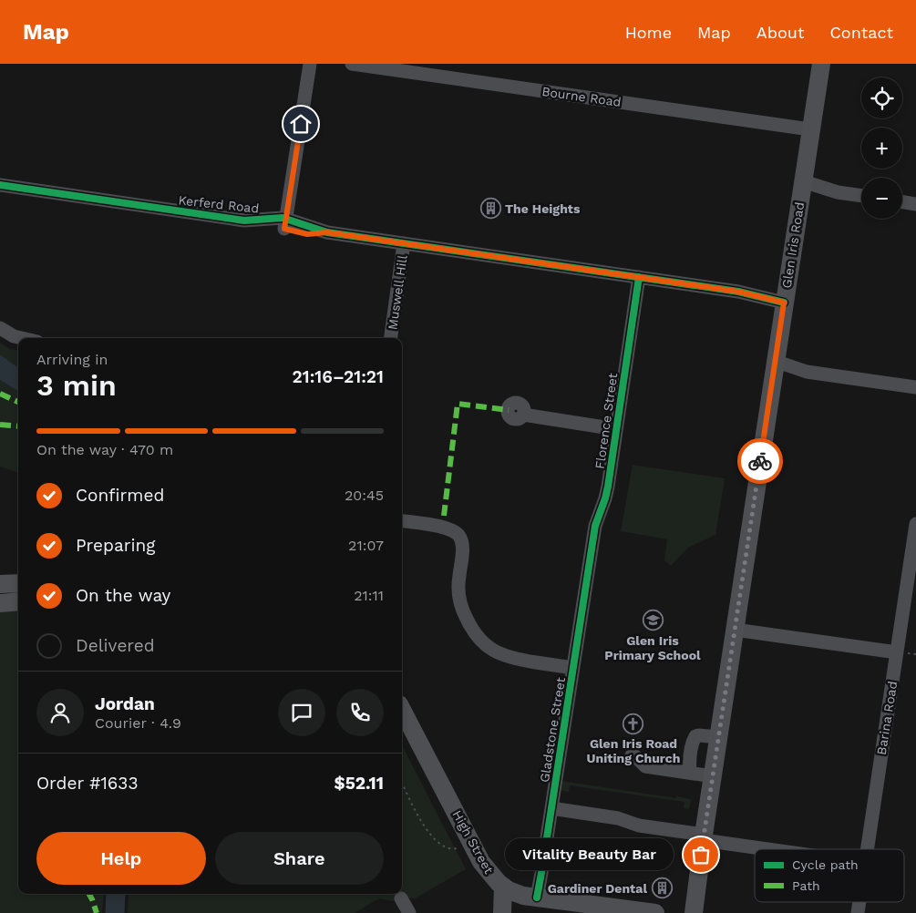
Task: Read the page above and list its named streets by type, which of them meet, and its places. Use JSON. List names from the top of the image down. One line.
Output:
{"streets":{"main road":["Glen Iris Road","High Street"],"street":["Bourne Road","Kerferd Road","Muswell Hill","Florence Street","Barina Road","Gladstone Street"]},"crossings":[["Bourne Road","Glen Iris Road"],["Kerferd Road","Glen Iris Road"],["Kerferd Road","Muswell Hill"],["Kerferd Road","Florence Street"],["Florence Street","Gladstone Street"],["Gladstone Street","High Street"]],"places":{"building":["The Heights","Gardiner Dental"],"school or university":["Glen Iris Primary School"],"church":["Glen Iris Road Uniting Church"],"other":["Vitality Beauty Bar"]},"legend":["Cycle path","Path"],"page":{"header":"Map","nav":["Home","Map","About","Contact"],"map_buttons":["+","−"],"heading":["3 min","Arriving in","21:16–21:21"],"panel":["Jordan","Courier · 4.9","Order #1633","$52.11"],"bar":"On the way · 470 m","list":[["Confirmed","20:45"],["Preparing","21:07"],["On the way","21:11"],"Delivered"],"buttons":["Help","Share"],"bubble":"Vitality Beauty Bar"}}
